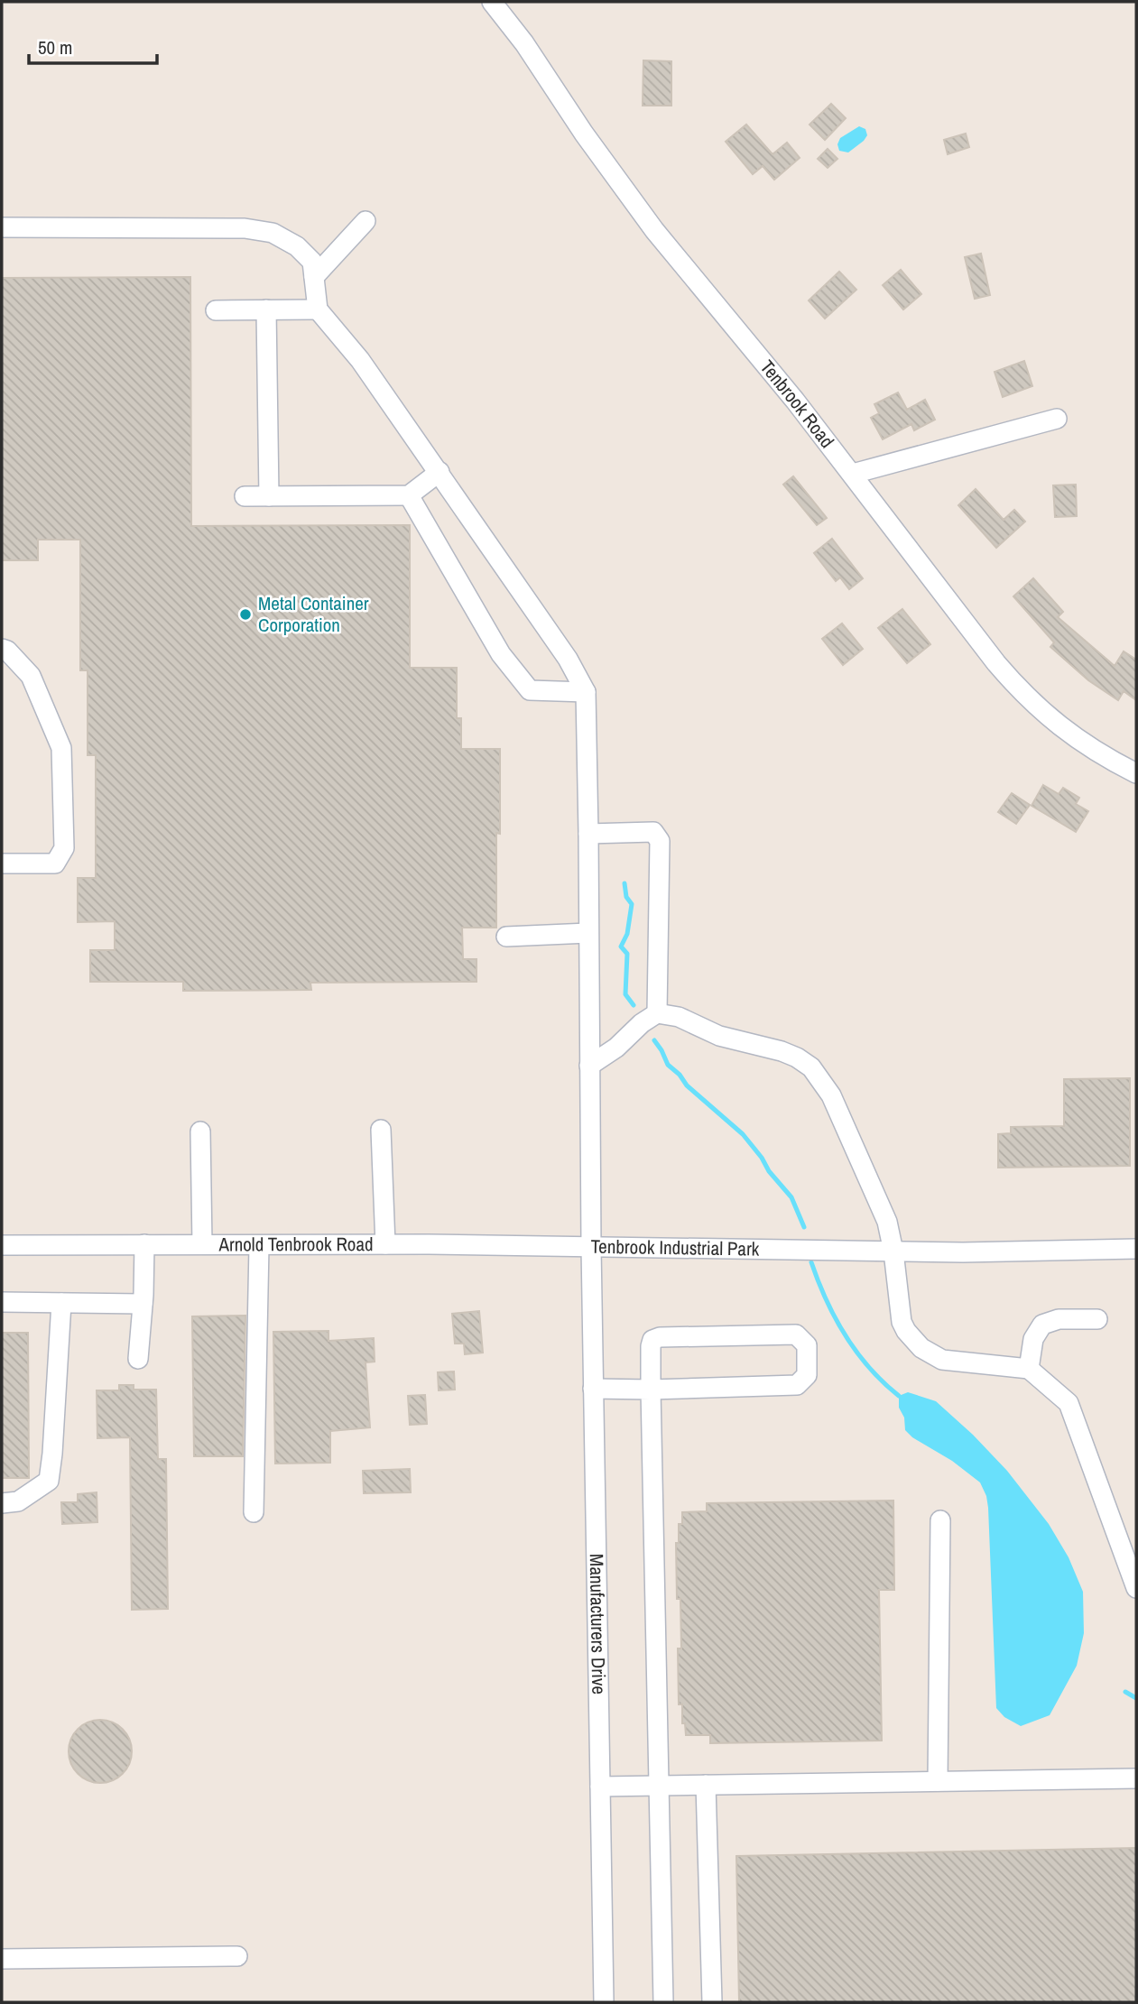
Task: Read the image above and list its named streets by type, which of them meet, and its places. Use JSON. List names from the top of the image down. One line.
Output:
{"streets":{"street":["Tenbrook Road","Tenbrook Industrial Park","Arnold Tenbrook Road","Manufacturers Drive"]},"crossings":[["Tenbrook Industrial Park","Arnold Tenbrook Road"],["Tenbrook Industrial Park","Manufacturers Drive"],["Arnold Tenbrook Road","Manufacturers Drive"]],"places":["Metal Container Corporation"],"scale_bar":"50 m"}
